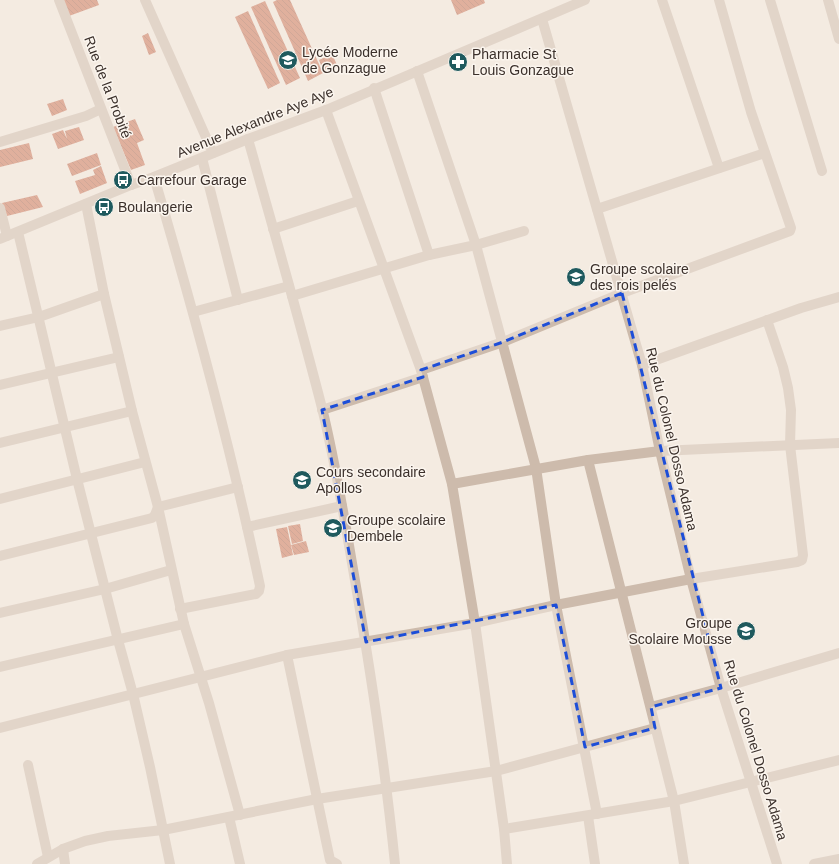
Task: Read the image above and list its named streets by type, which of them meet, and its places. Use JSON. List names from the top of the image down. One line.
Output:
{"streets":{"street":["Rue de la Probité","Avenue Alexandre Aye Aye","Rue du Colonel Dosso Adama"]},"crossings":[["Rue de la Probité","Avenue Alexandre Aye Aye"],["Avenue Alexandre Aye Aye","Rue du Colonel Dosso Adama"]],"places":{"school or university":["Lycée Moderne de Gonzague","Groupe scolaire des rois pelés","Cours secondaire Apollos","Groupe scolaire Dembele","Groupe Scolaire Mousse"],"pharmacy":["Pharmacie St Louis Gonzague"],"bus stop":["Carrefour Garage","Boulangerie"]}}
